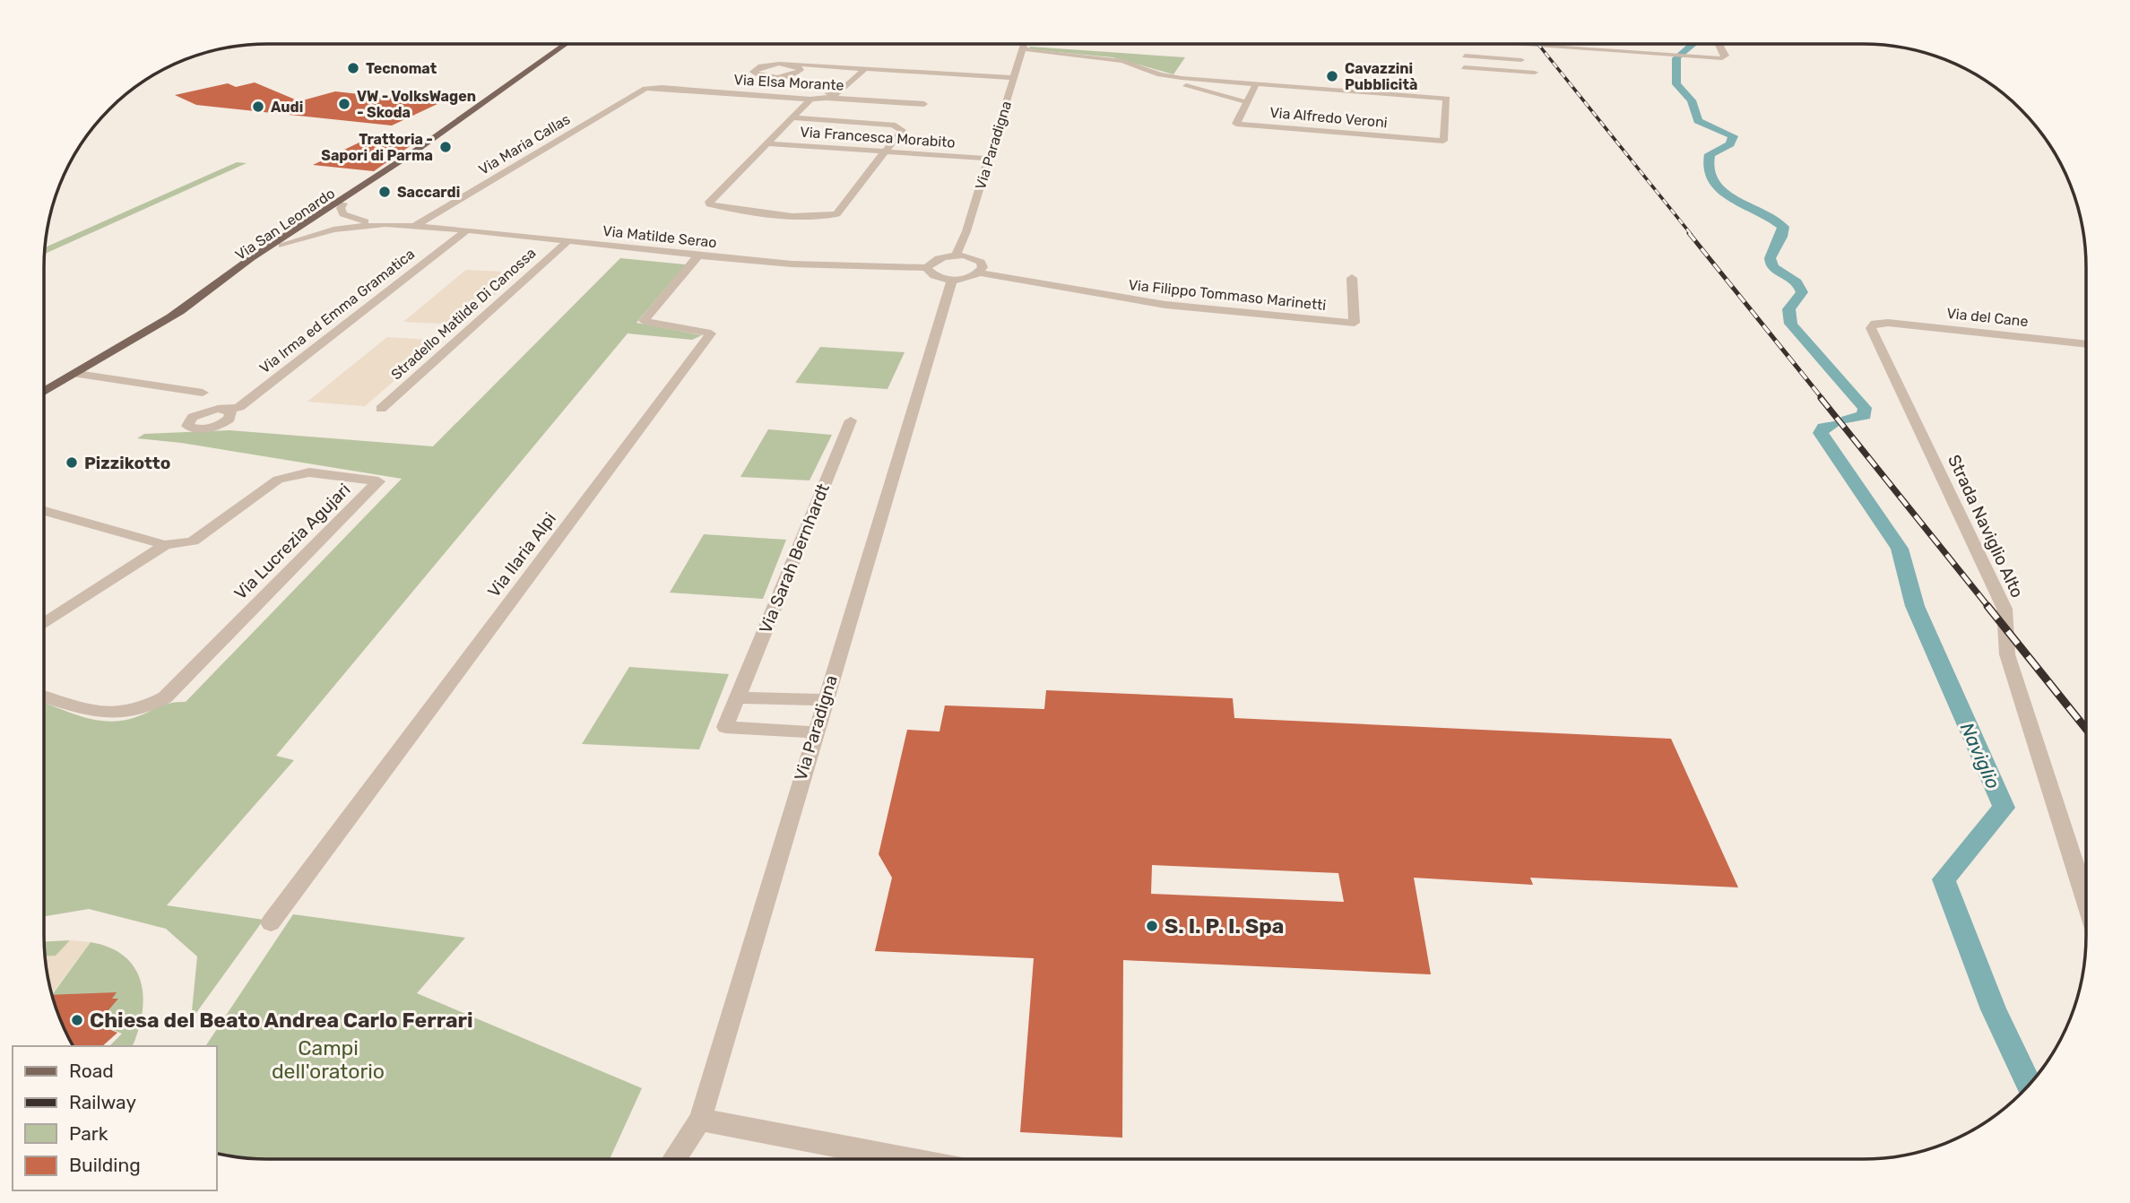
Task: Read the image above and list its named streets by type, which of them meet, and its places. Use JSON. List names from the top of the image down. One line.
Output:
{"streets":{"main road":["Via San Leonardo"],"street":["Via Elsa Morante","Via Alfredo Veroni","Via Francesca Morabito","Via Maria Callas","Via Paradigna","Via Matilde Serao","Via Filippo Tommaso Marinetti","Via Irma ed Emma Gramatica","Stradello Matilde Di Canossa","Via del Cane","Strada Naviglio Alto","Via Lucrezia Agujari","Via Ilaria Alpi","Via Sarah Bernhardt"]},"crossings":[["Via Elsa Morante","Via Maria Callas"],["Via Alfredo Veroni","Via Paradigna"],["Via Francesca Morabito","Via Paradigna"],["Via Maria Callas","Via Matilde Serao"],["Via Paradigna","Via Sarah Bernhardt"],["Via San Leonardo","Via Matilde Serao"],["Via Matilde Serao","Via Irma ed Emma Gramatica"],["Via Matilde Serao","Stradello Matilde Di Canossa"],["Via Matilde Serao","Via Ilaria Alpi"],["Via del Cane","Strada Naviglio Alto"]],"water":["Naviglio"],"parks":["Campi dell'oratorio"],"places":["Tecnomat","Cavazzini Pubblicità","VW - VolksWagen - Skoda","Audi","Trattoria - Sapori di Parma","Saccardi","Pizzikotto","S. I. P. I. Spa","Chiesa del Beato Andrea Carlo Ferrari"],"legend":["Road","Railway","Park","Building"]}
